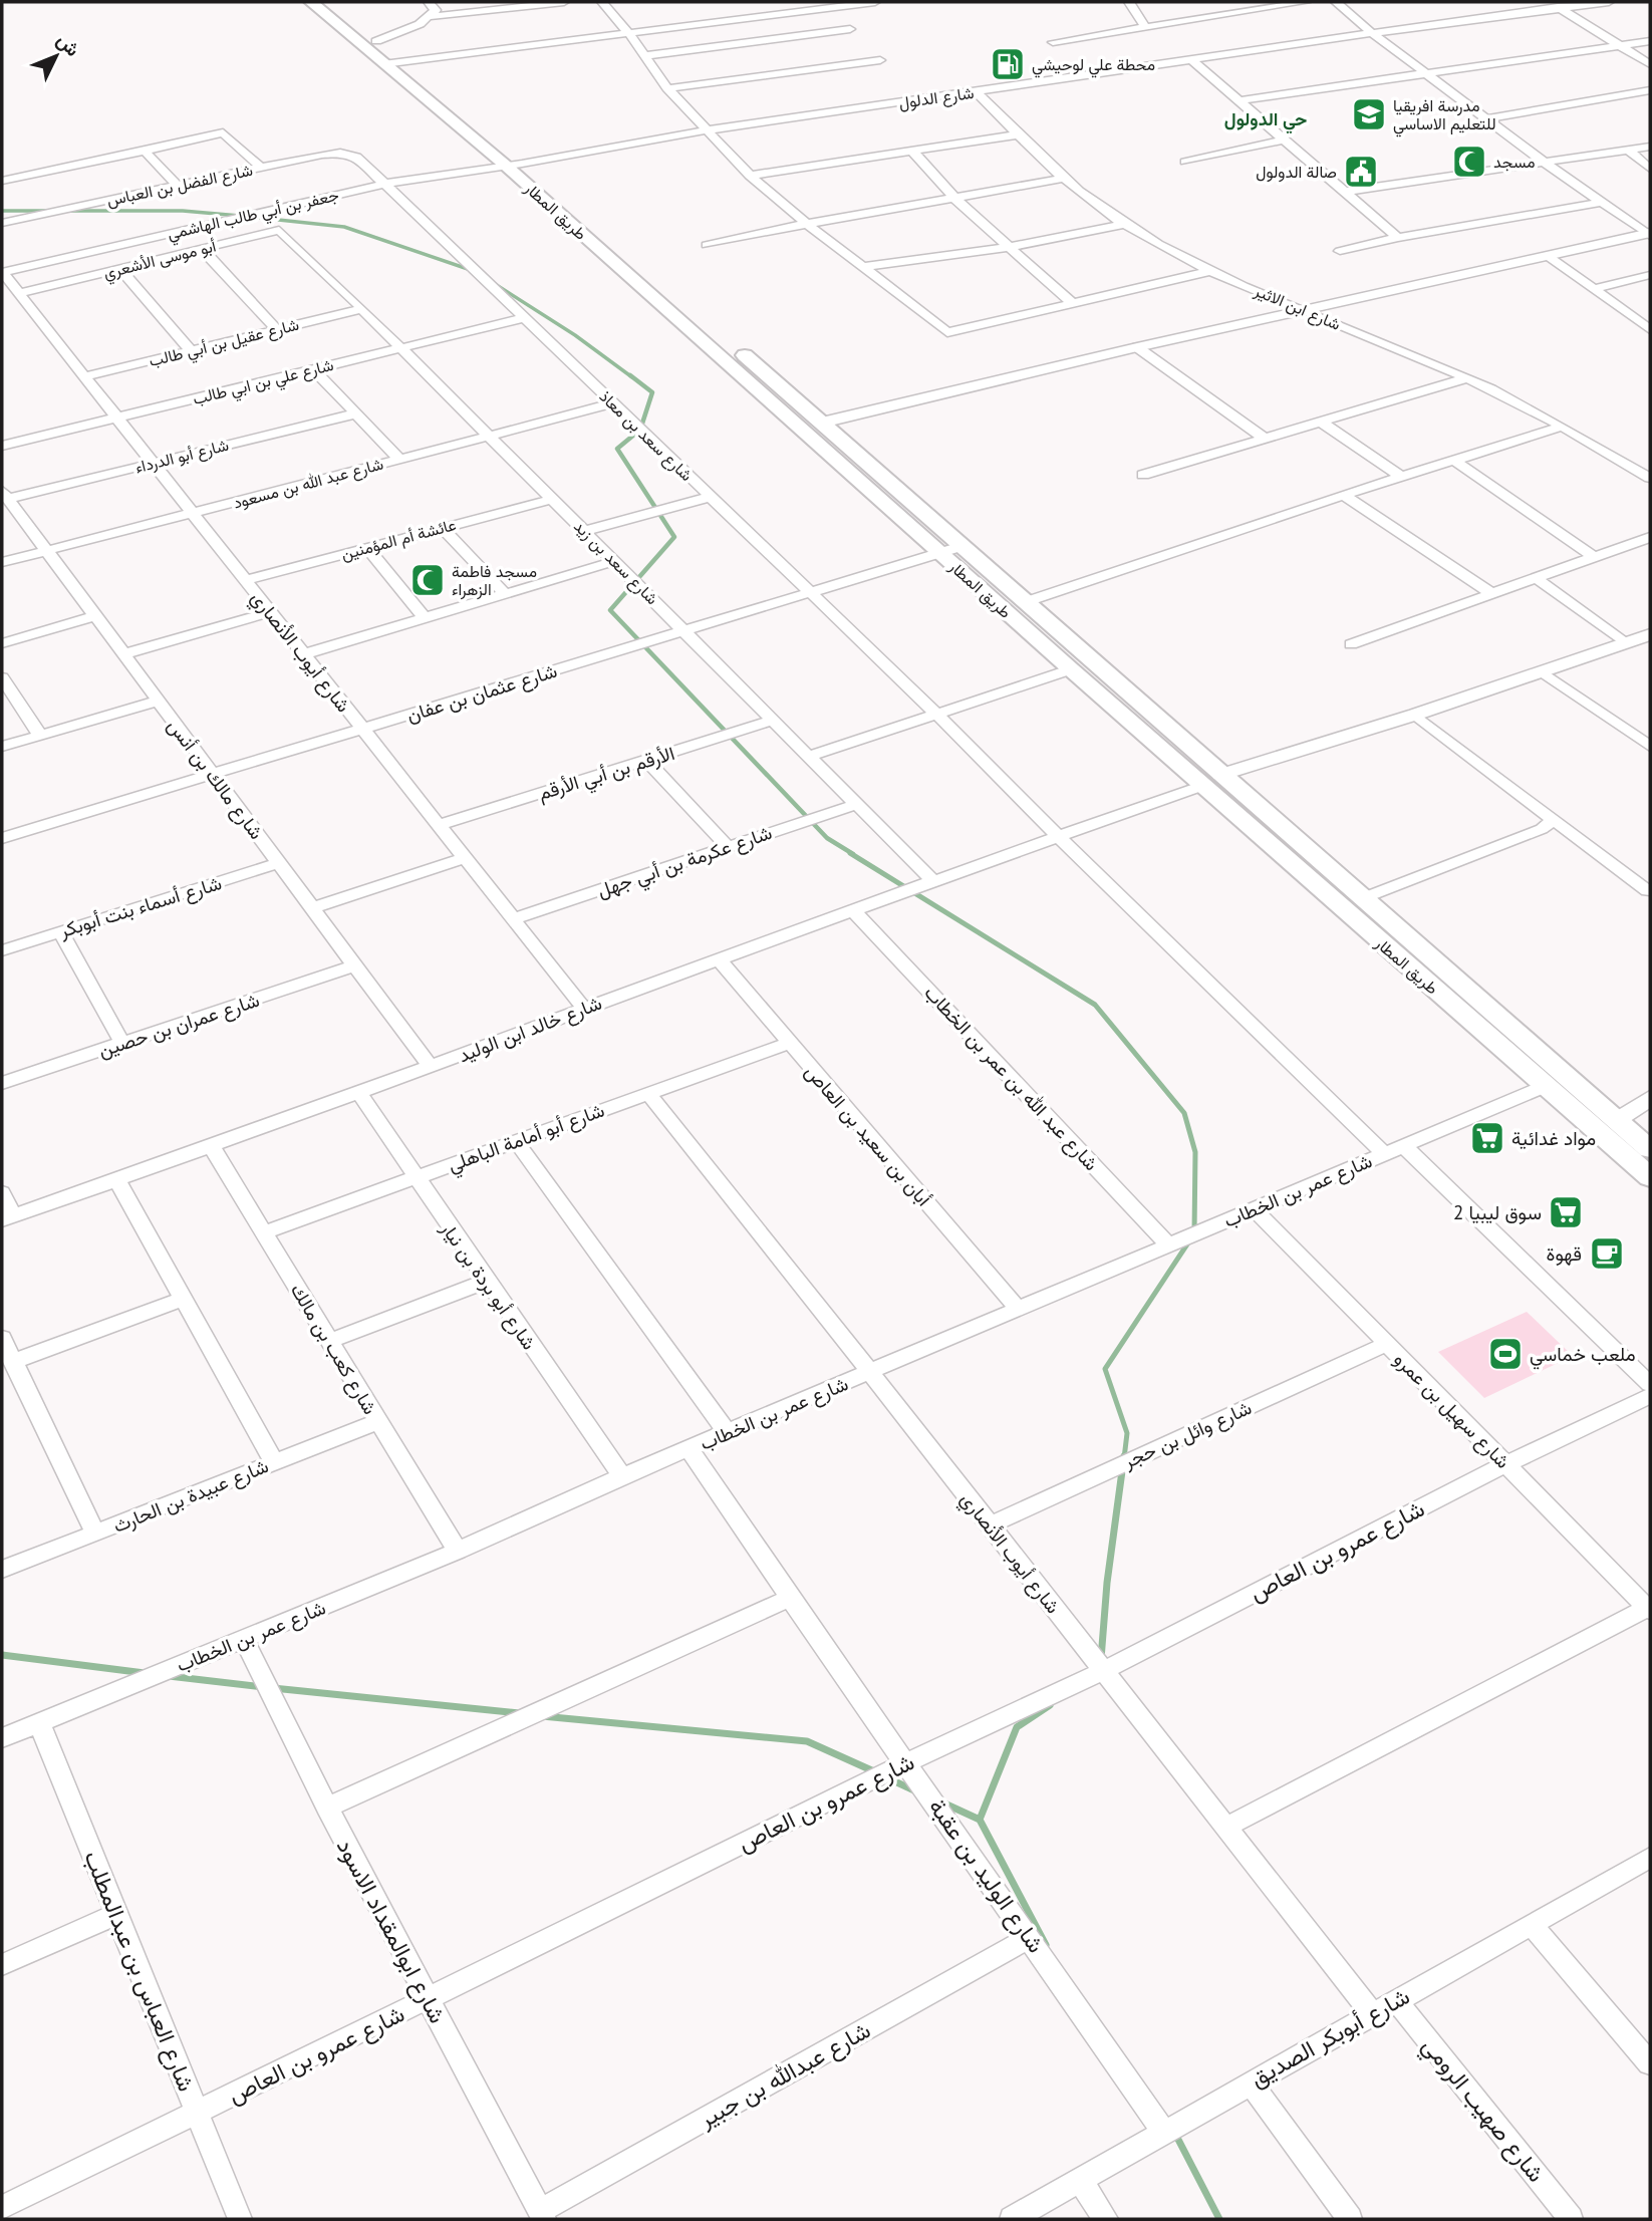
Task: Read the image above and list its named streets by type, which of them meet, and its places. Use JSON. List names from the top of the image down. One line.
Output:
{"streets":{"highway":["طريق المطار"],"street":["شارع الدلول","شارع الفضل بن العباس","جعفر بن أبي طالب الهاشمي","أبو موسى الأشعري","شارع ابن الاثير","شارع عقيل بن أبي طالب","شارع علي بن ابي طالب","شارع سعد بن معاذ","شارع أبو الدرداء","شارع عبد الله بن مسعود","عائشة أم المؤمنين","شارع سعد بن زيد","شارع أيوب الأنصاري","شارع عثمان بن عفان","الأرقم بن أبي الأرقم","شارع مالك بن أنس","شارع عكرمة بن أبي جهل","شارع أسماء بنت أبوبكر","شارع عمران بن حصين","شارع خالد ابن الوليد","شارع عبد الله بن عمر بن الخطاب","أبان بن سعيد بن العاص","شارع أبو أمامة الباهلي","شارع عمر بن الخطاب","شارع أبو بردة بن نيار","شارع كعب بن مالك","شارع سهيل بن عمرو","شارع وائل بن حجر","شارع عبيدة بن الحارث","شارع عمرو بن العاص","شارع الوليد بن عقبة","شارع ابوالمقداد الاسود","شارع العباس بن عبدالمطلب","شارع أبوبكر الصديق","شارع عبدالله بن جبير","شارع صهيب الرومي"]},"crossings":[["شارع الدلول","طريق المطار"],["شارع الدلول","جعفر بن أبي طالب الهاشمي"],["شارع الدلول","شارع ابن الاثير"],["شارع الفضل بن العباس","شارع سعد بن معاذ"],["طريق المطار","جعفر بن أبي طالب الهاشمي"],["طريق المطار","شارع عثمان بن عفان"],["طريق المطار","شارع خالد ابن الوليد"],["طريق المطار","شارع عمر بن الخطاب"],["جعفر بن أبي طالب الهاشمي","شارع سعد بن معاذ"],["جعفر بن أبي طالب الهاشمي","شارع أيوب الأنصاري"],["أبو موسى الأشعري","شارع سعد بن زيد"],["أبو موسى الأشعري","شارع أيوب الأنصاري"],["شارع عقيل بن أبي طالب","شارع سعد بن زيد"],["شارع عقيل بن أبي طالب","شارع أيوب الأنصاري"],["شارع علي بن ابي طالب","شارع سعد بن معاذ"],["شارع علي بن ابي طالب","شارع سعد بن زيد"],["شارع علي بن ابي طالب","شارع أيوب الأنصاري"],["شارع سعد بن معاذ","شارع عبد الله بن مسعود"],["شارع سعد بن معاذ","شارع عثمان بن عفان"],["شارع سعد بن معاذ","شارع خالد ابن الوليد"],["شارع سعد بن معاذ","شارع عمر بن الخطاب"],["شارع أبو الدرداء","شارع أيوب الأنصاري"],["شارع أبو الدرداء","شارع مالك بن أنس"],["شارع عبد الله بن مسعود","شارع سعد بن زيد"],["شارع عبد الله بن مسعود","شارع أيوب الأنصاري"],["شارع عبد الله بن مسعود","شارع مالك بن أنس"],["عائشة أم المؤمنين","شارع سعد بن زيد"],["عائشة أم المؤمنين","شارع أيوب الأنصاري"],["شارع سعد بن زيد","شارع عثمان بن عفان"],["شارع سعد بن زيد","الأرقم بن أبي الأرقم"],["شارع سعد بن زيد","شارع عكرمة بن أبي جهل"],["شارع سعد بن زيد","شارع خالد ابن الوليد"],["شارع أيوب الأنصاري","شارع عثمان بن عفان"],["شارع أيوب الأنصاري","الأرقم بن أبي الأرقم"],["شارع أيوب الأنصاري","شارع عكرمة بن أبي جهل"],["شارع أيوب الأنصاري","شارع خالد ابن الوليد"],["شارع أيوب الأنصاري","شارع أبو أمامة الباهلي"],["شارع أيوب الأنصاري","شارع عمر بن الخطاب"],["شارع أيوب الأنصاري","شارع وائل بن حجر"],["شارع أيوب الأنصاري","شارع عمرو بن العاص"],["شارع أيوب الأنصاري","شارع أبوبكر الصديق"],["شارع عثمان بن عفان","شارع مالك بن أنس"],["شارع مالك بن أنس","شارع أسماء بنت أبوبكر"],["شارع مالك بن أنس","شارع عمران بن حصين"],["شارع مالك بن أنس","شارع خالد ابن الوليد"],["شارع خالد ابن الوليد","شارع عبد الله بن عمر بن الخطاب"],["شارع خالد ابن الوليد","أبان بن سعيد بن العاص"],["شارع خالد ابن الوليد","شارع أبو بردة بن نيار"],["شارع خالد ابن الوليد","شارع كعب بن مالك"],["شارع عبد الله بن عمر بن الخطاب","شارع عمر بن الخطاب"],["أبان بن سعيد بن العاص","شارع أبو أمامة الباهلي"],["أبان بن سعيد بن العاص","شارع عمر بن الخطاب"],["شارع أبو أمامة الباهلي","شارع أبو بردة بن نيار"],["شارع أبو أمامة الباهلي","شارع كعب بن مالك"],["شارع عمر بن الخطاب","شارع أبو بردة بن نيار"],["شارع عمر بن الخطاب","شارع كعب بن مالك"],["شارع عمر بن الخطاب","شارع سهيل بن عمرو"],["شارع عمر بن الخطاب","شارع الوليد بن عقبة"],["شارع عمر بن الخطاب","شارع ابوالمقداد الاسود"],["شارع عمر بن الخطاب","شارع العباس بن عبدالمطلب"],["شارع كعب بن مالك","شارع عبيدة بن الحارث"],["شارع سهيل بن عمرو","شارع وائل بن حجر"],["شارع سهيل بن عمرو","شارع عمرو بن العاص"],["شارع عمرو بن العاص","شارع الوليد بن عقبة"],["شارع عمرو بن العاص","شارع ابوالمقداد الاسود"],["شارع عمرو بن العاص","شارع العباس بن عبدالمطلب"],["شارع الوليد بن عقبة","شارع أبوبكر الصديق"],["شارع الوليد بن عقبة","شارع عبدالله بن جبير"],["شارع ابوالمقداد الاسود","شارع عبدالله بن جبير"],["شارع أبوبكر الصديق","شارع صهيب الرومي"]],"districts":["حي الدولول"],"places":{"fuel station":["محطة علي لوحيشي"],"school or university":["مدرسة افريقيا للتعليم الاساسي"],"mosque":["مسجد","مسجد فاطمة الزهراء"],"public building":["صالة الدولول"],"supermarket":["مواد غدائية","سوق ليبيا 2"],"cafe":["قهوة"],"sports":["ملعب خماسي"]},"north":"top right"}
